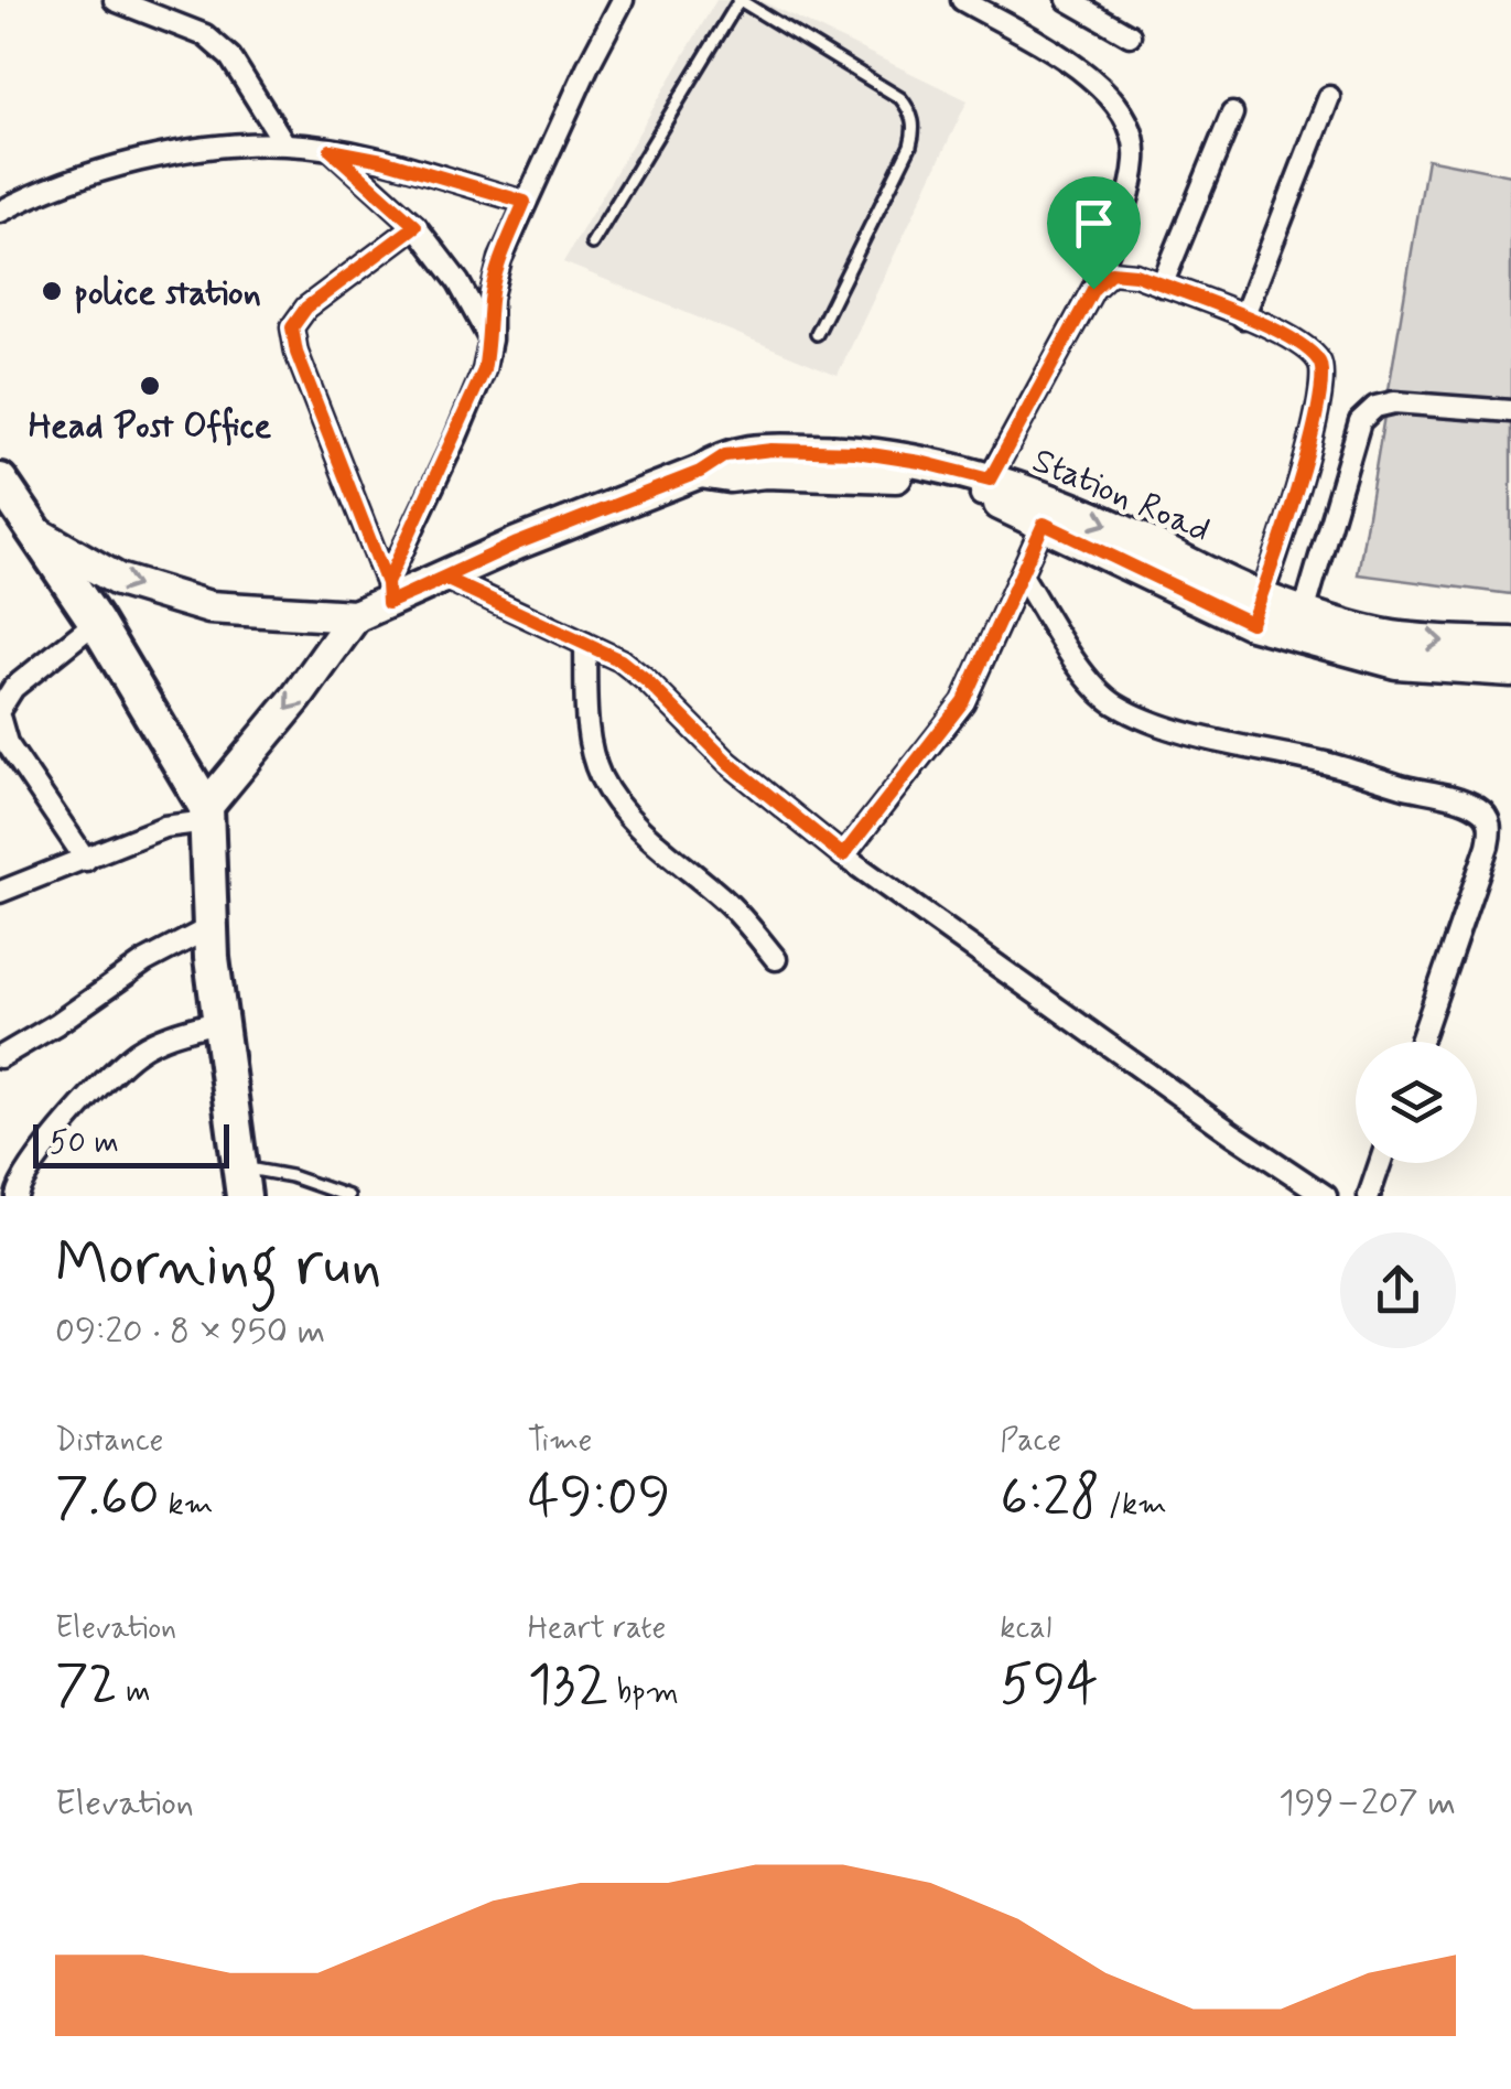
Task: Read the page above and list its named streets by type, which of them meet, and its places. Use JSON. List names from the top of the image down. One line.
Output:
{"streets":{"main road":["Station Road"]},"places":["police station","Head Post Office"],"scale_bar":"50 m","page":{"scale":"50 m","heading":["Morning run","09:20 · 8 × 950 m"],"stats":[["Distance","7.60 km"],["Time","49:09"],["Pace","6:28 /km"],["Elevation","72 m"],["Heart rate","132 bpm"],["kcal","594"]],"chart":["Elevation","199–207 m"]}}
